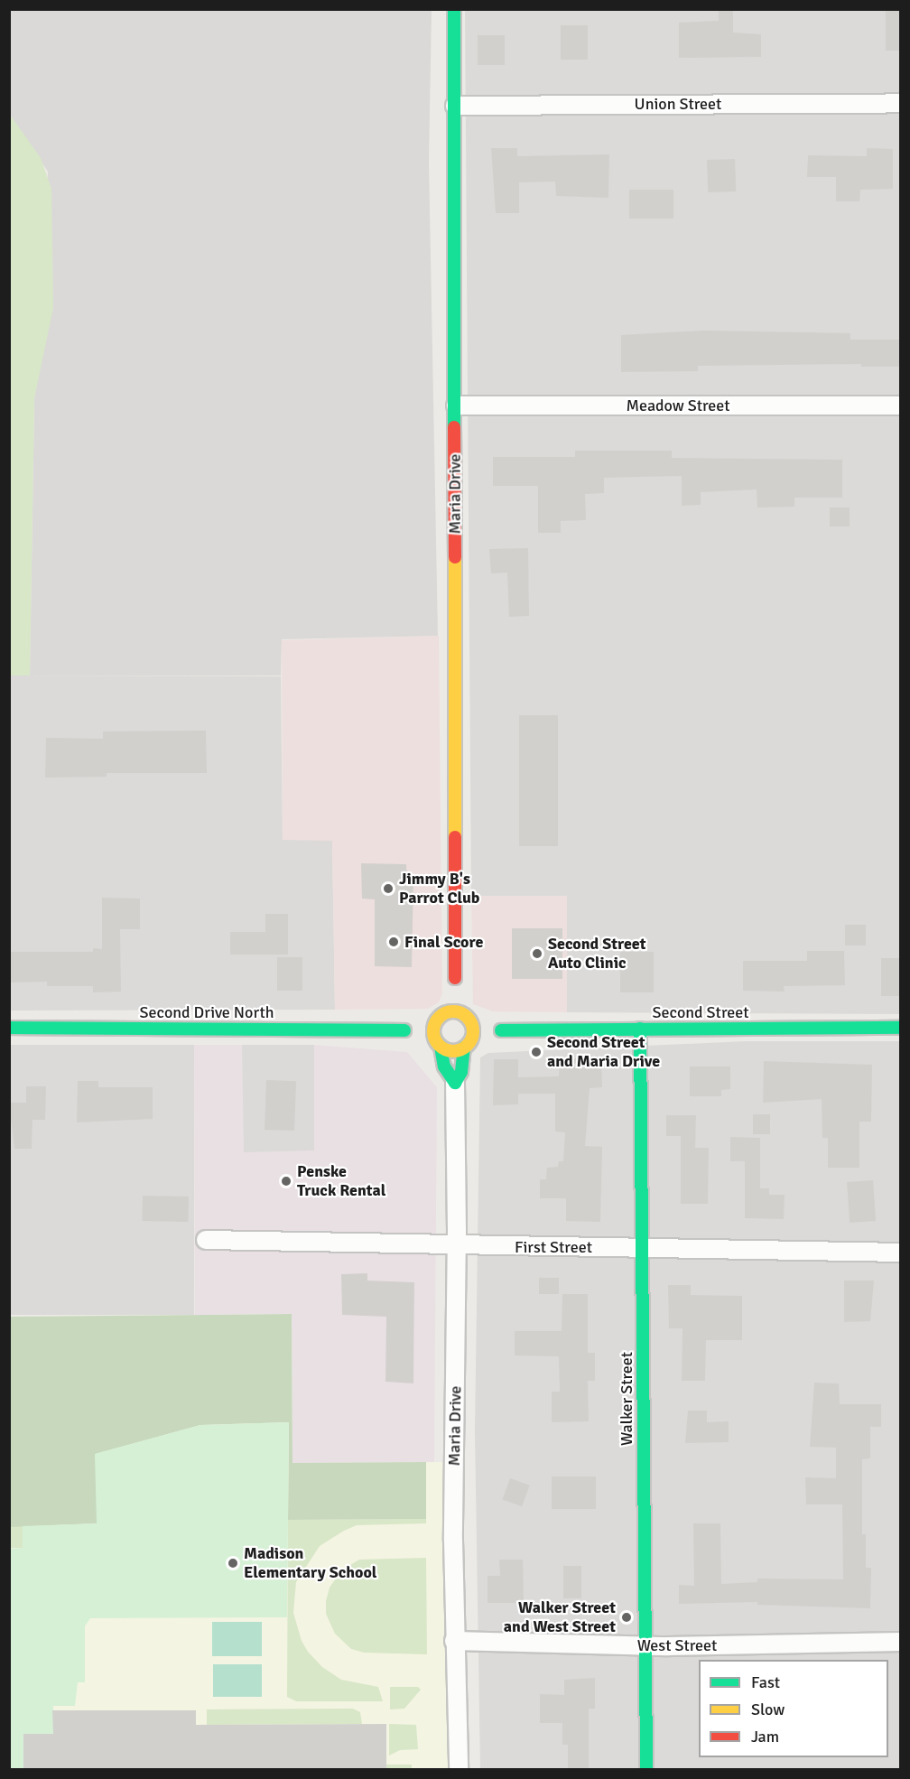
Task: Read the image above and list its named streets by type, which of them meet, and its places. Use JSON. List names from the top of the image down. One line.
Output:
{"streets":{"street":["Union Street","Meadow Street","Maria Drive","Second Drive North","Second Street","First Street","Walker Street","West Street"]},"crossings":[["Union Street","Maria Drive"],["Meadow Street","Maria Drive"],["Maria Drive","First Street"],["Maria Drive","West Street"],["Second Street","Walker Street"],["First Street","Walker Street"],["Walker Street","West Street"]],"places":["Jimmy B's Parrot Club","Final Score","Second Street Auto Clinic","Second Street and Maria Drive","Penske Truck Rental","Madison Elementary School","Walker Street and West Street"],"legend":["Fast","Slow","Jam"]}
